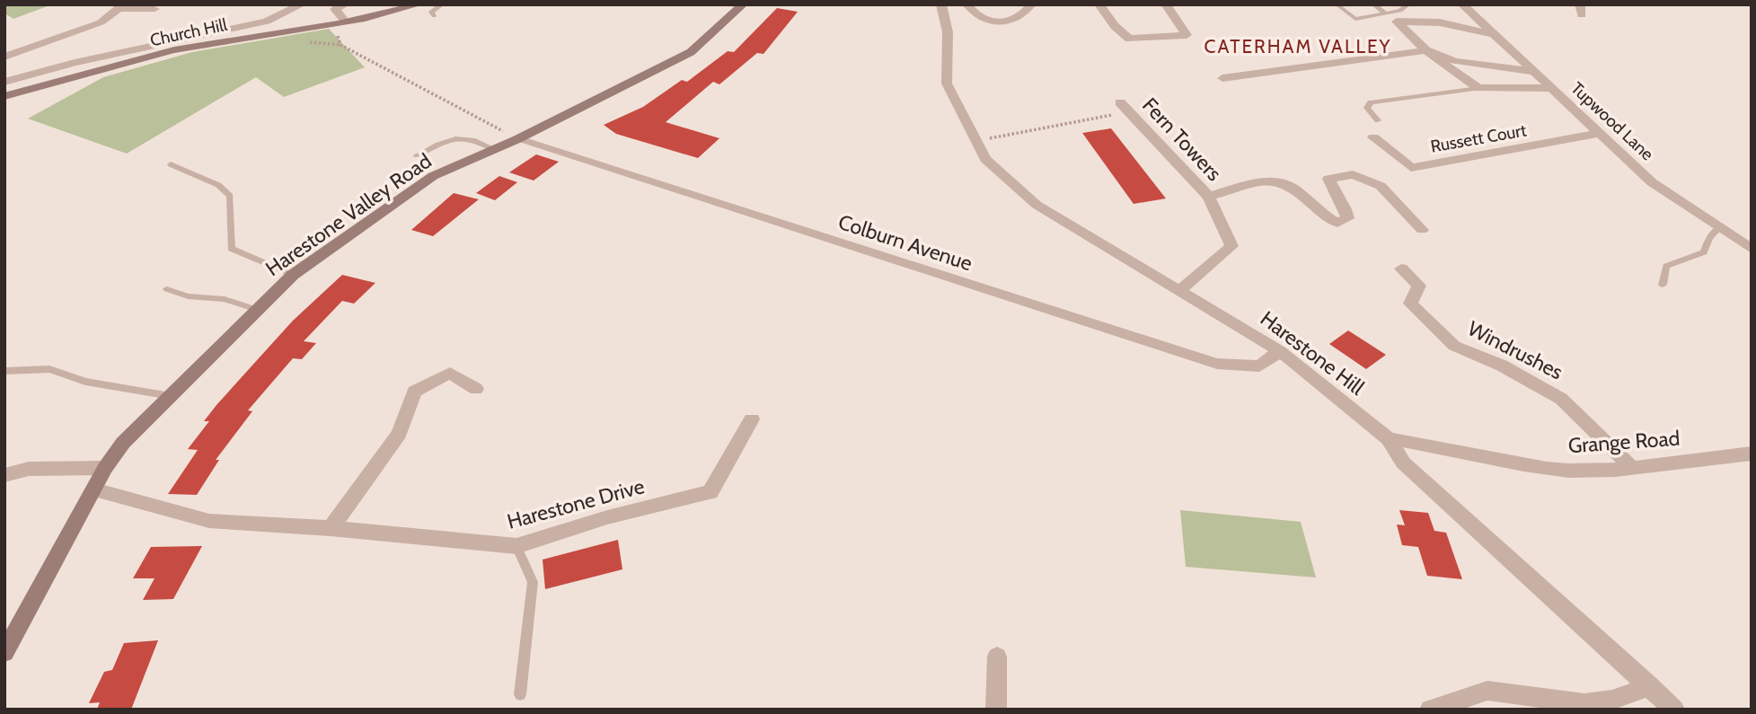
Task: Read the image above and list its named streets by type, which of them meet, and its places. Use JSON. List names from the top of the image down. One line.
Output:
{"streets":{"street":["Church Hill","Tupwood Lane","Russett Court","Fern Towers","Harestone Valley Road","Colburn Avenue","Windrushes","Harestone Hill","Grange Road","Harestone Drive"]},"crossings":[["Tupwood Lane","Russett Court"],["Fern Towers","Harestone Hill"],["Harestone Valley Road","Colburn Avenue"],["Harestone Valley Road","Harestone Drive"],["Colburn Avenue","Harestone Hill"],["Windrushes","Grange Road"],["Harestone Hill","Grange Road"]],"districts":["CATERHAM VALLEY"]}
